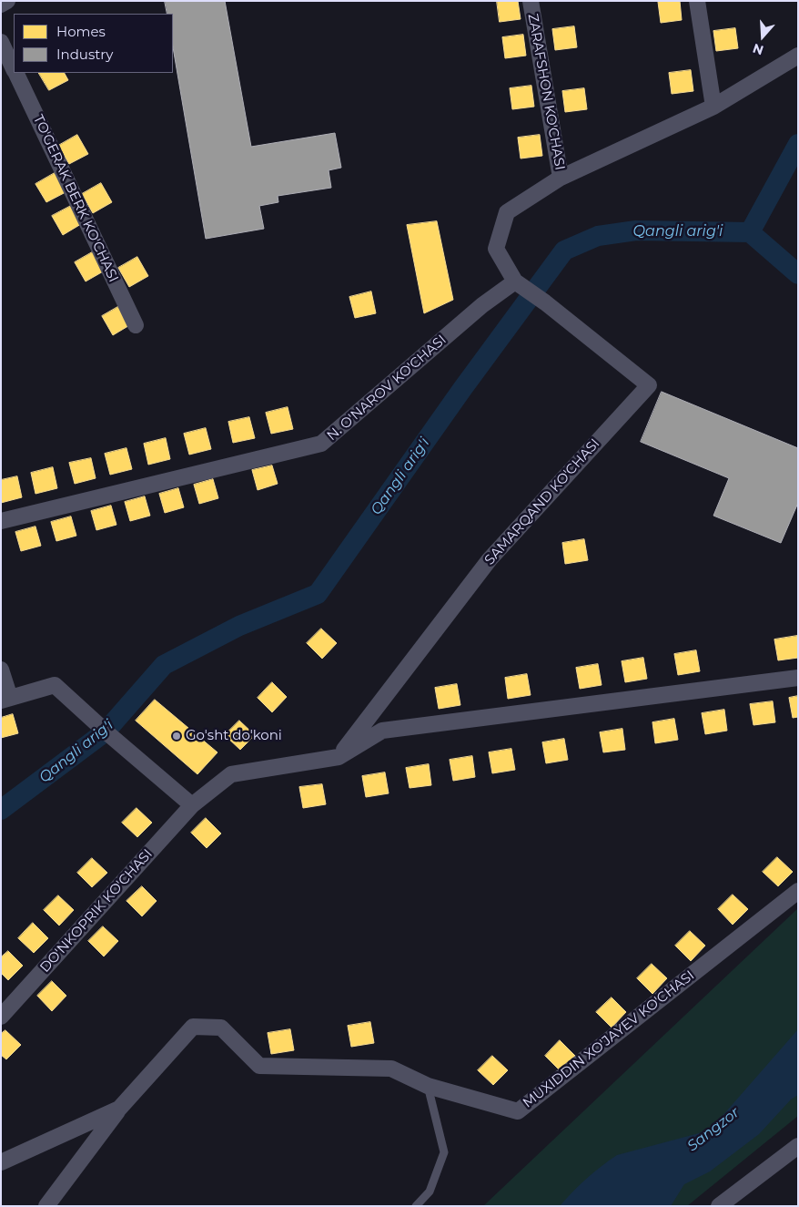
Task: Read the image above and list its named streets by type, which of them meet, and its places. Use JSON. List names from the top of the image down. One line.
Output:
{"streets":{"street":["ZARAFSHON KO'CHASI","TO'GERAK BERK KO'CHASI","N. O'NAROV KO'CHASI","SAMARQAND KO'CHASI","DO'NKOPRIK KO'CHASI","MUXIDDIN XO'JAYEV KO'CHASI"]},"crossings":[["N. O'NAROV KO'CHASI","SAMARQAND KO'CHASI"]],"water":["Qangli arig'i","Sangzor"],"places":["Go'sht do'koni"],"legend":["Homes","Industry"],"north":"bottom"}
